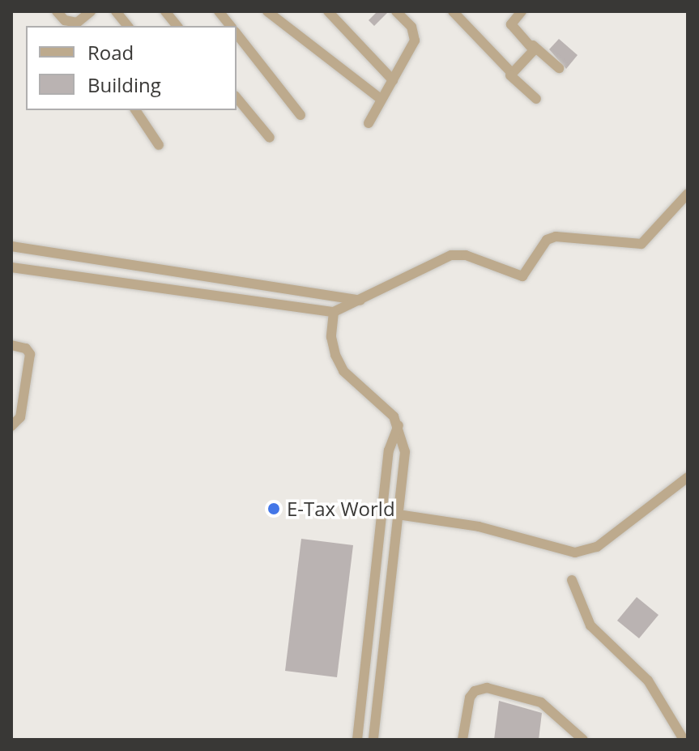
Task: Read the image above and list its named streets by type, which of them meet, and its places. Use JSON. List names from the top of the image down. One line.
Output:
{"places":["E-Tax World"],"legend":["Road","Building"]}
